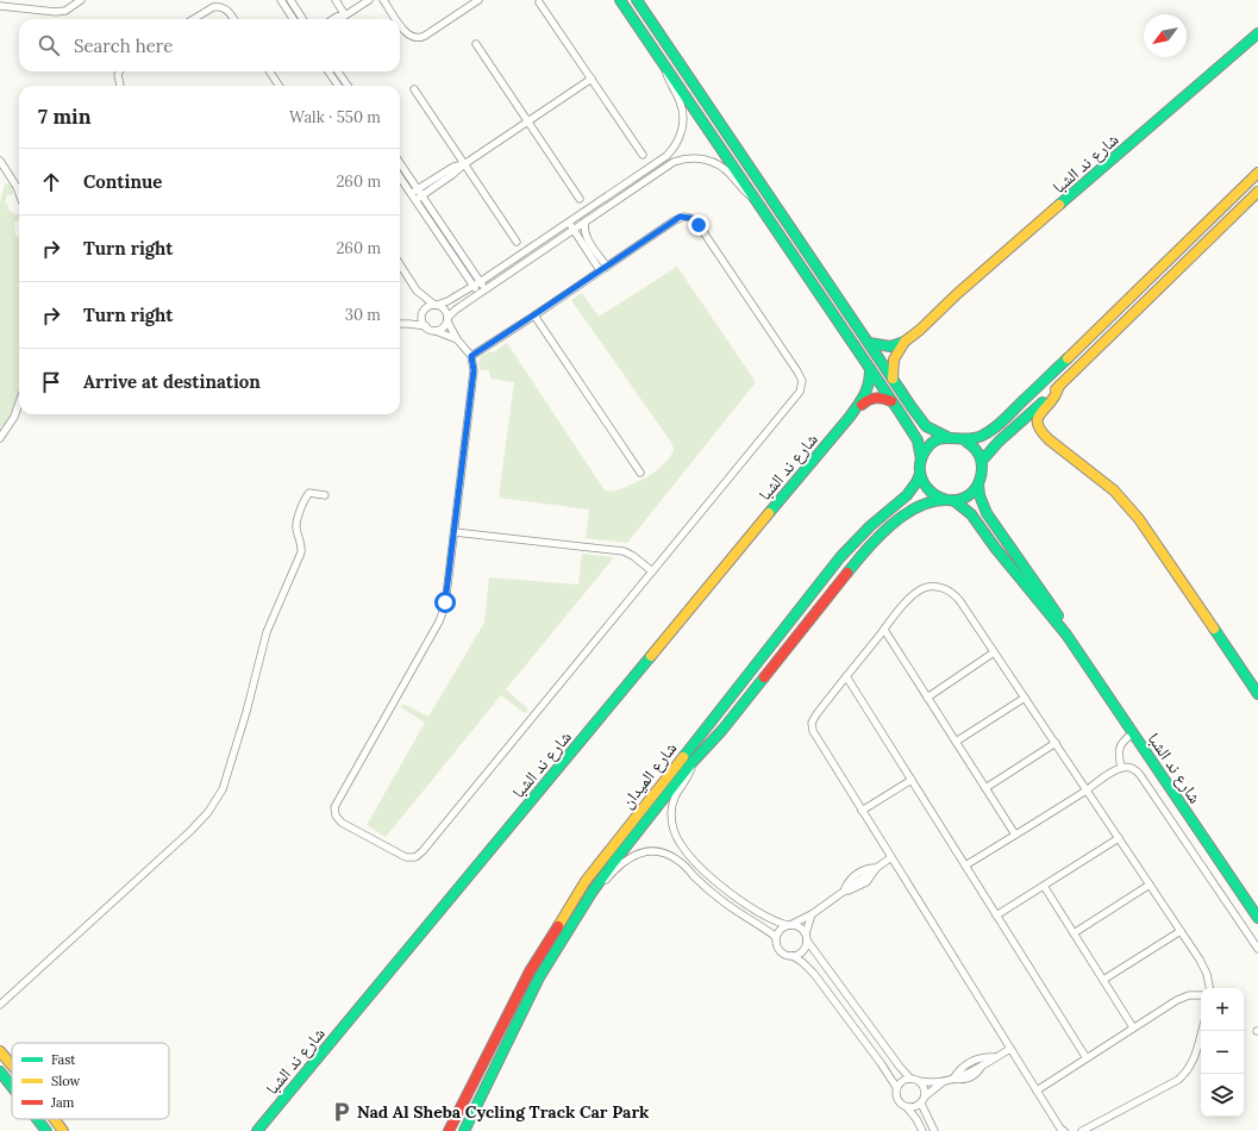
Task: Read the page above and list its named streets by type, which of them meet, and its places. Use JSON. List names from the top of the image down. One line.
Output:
{"streets":{"street":["شارع ند الشبا","شارع الميدان"]},"crossings":[["شارع ند الشبا","شارع الميدان"]],"places":{"parking":["Nad Al Sheba Cycling Track Car Park"]},"legend":["Fast","Slow","Jam"],"north":"bottom left","page":{"search":"Search here","heading":["7 min","Walk · 550 m"],"list":[["Continue","260 m"],["Turn right","260 m"],["Turn right","30 m"],"Arrive at destination"],"map_buttons":["+","−"]}}
